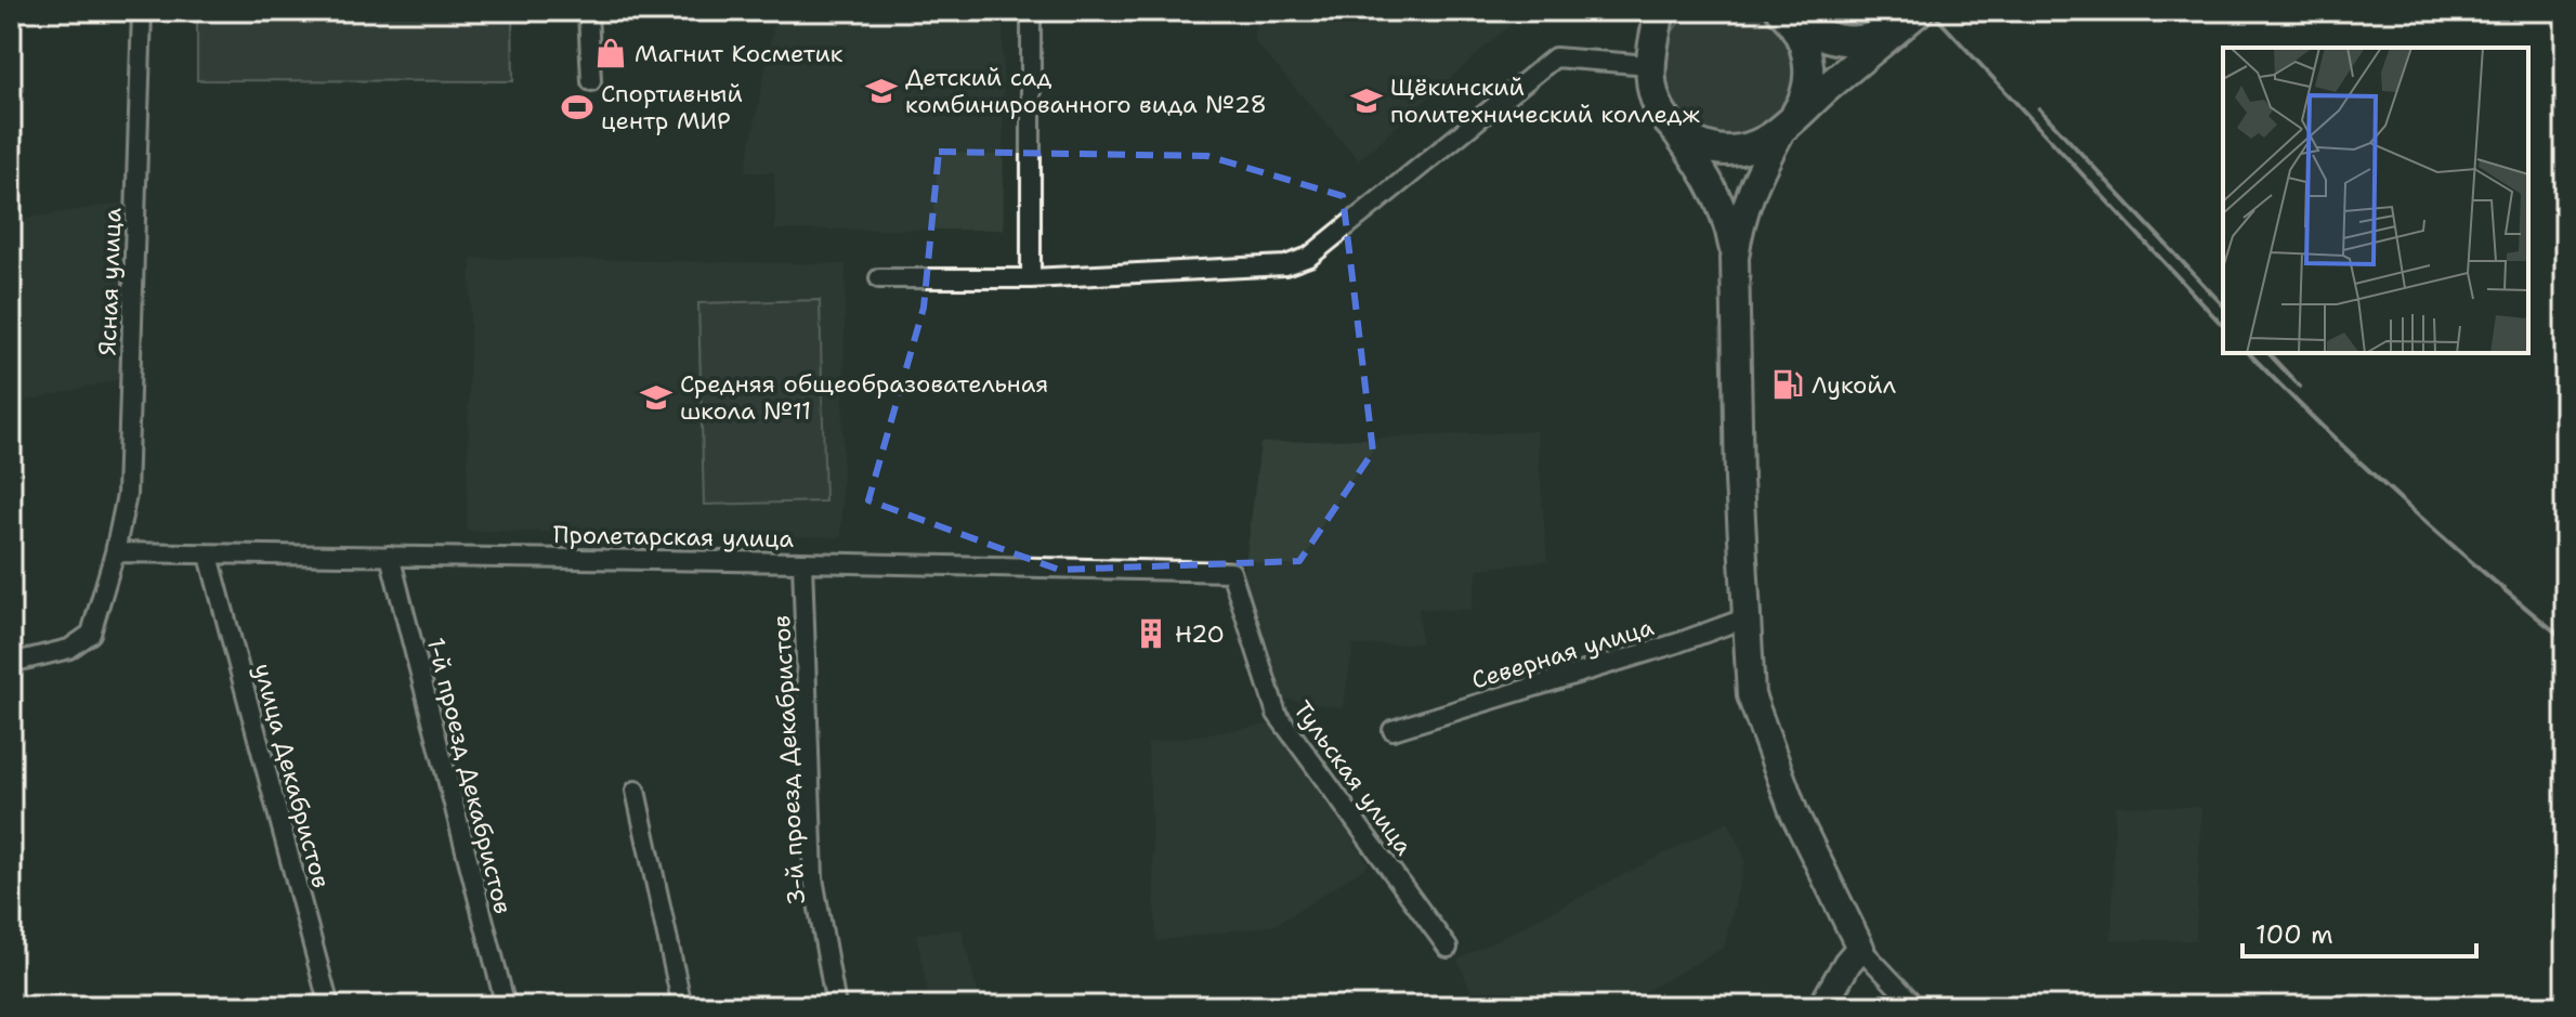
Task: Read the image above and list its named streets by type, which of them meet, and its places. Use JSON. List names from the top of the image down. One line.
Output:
{"streets":{"street":["Ясная улица","Пролетарская улица","Северная улица","3-й проезд Декабристов","улица Декабристов","1-й проезд Декабристов","Тульская улица"]},"crossings":[["Ясная улица","Пролетарская улица"],["Пролетарская улица","3-й проезд Декабристов"],["Пролетарская улица","улица Декабристов"],["Пролетарская улица","1-й проезд Декабристов"],["Пролетарская улица","Тульская улица"]],"places":{"shop":["Магнит Косметик"],"school or university":["Детский сад комбинированного вида №28","Щёкинский политехнический колледж","Средняя общеобразовательная школа №11"],"sports":["Спортивный центр МИР"],"fuel station":["Лукойл"],"building":["Н2О"]},"scale_bar":"100 m"}
